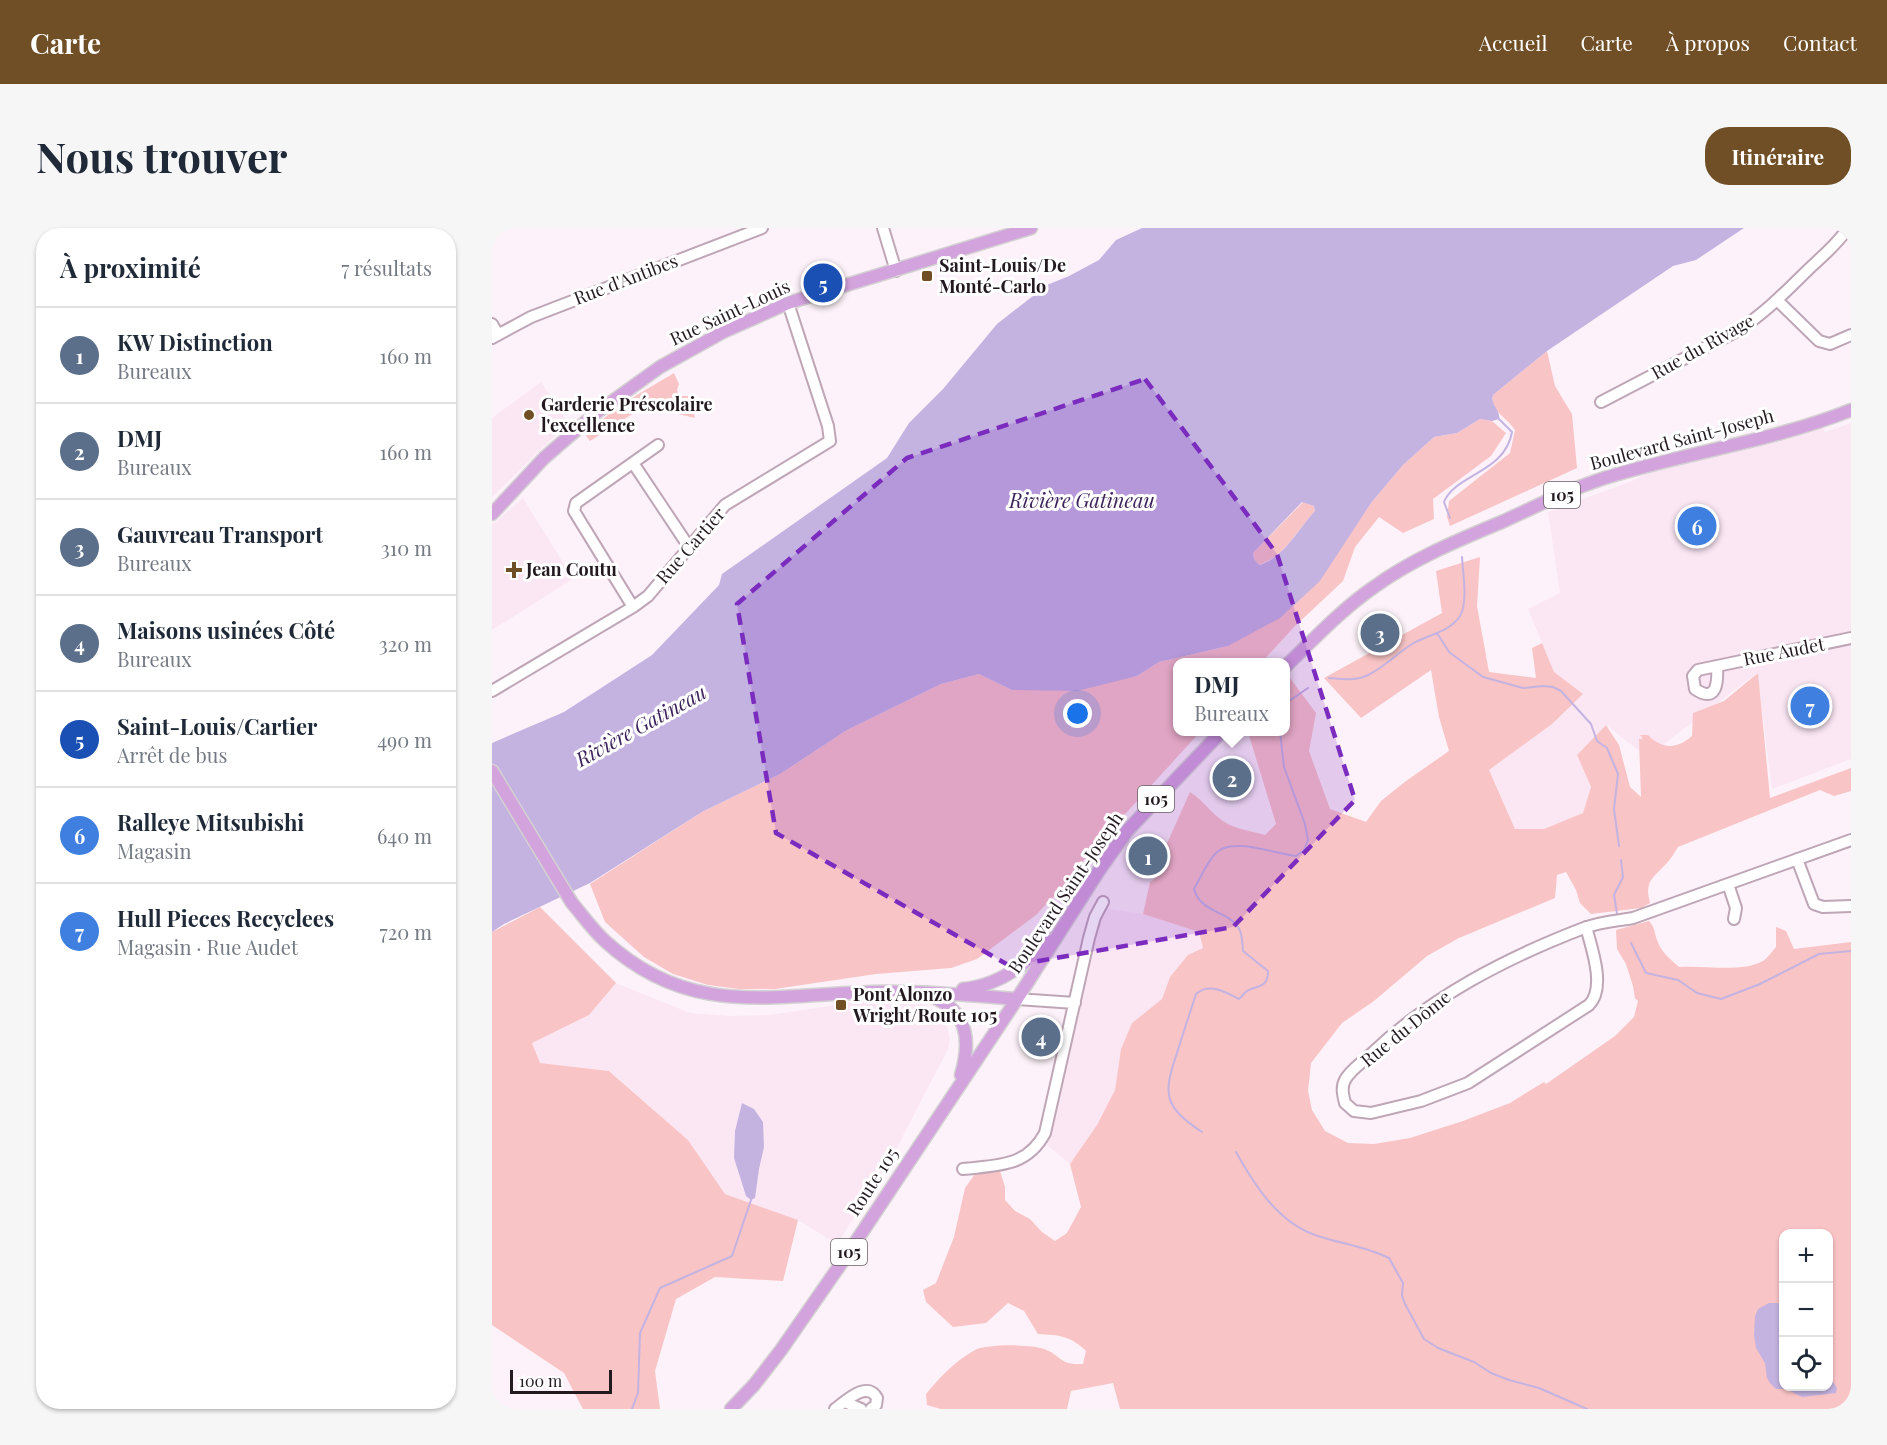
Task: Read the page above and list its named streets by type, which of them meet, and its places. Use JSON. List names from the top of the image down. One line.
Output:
{"streets":{"main road":["Rue Saint-Louis","Boulevard Saint-Joseph","105","Route 105"],"street":["Rue d'Antibes","Rue du Rivage","Rue Cartier","Rue Audet","Rue du Dôme"]},"crossings":[["Rue Saint-Louis","Rue Cartier"],["Boulevard Saint-Joseph","Route 105"]],"water":["Rivière Gatineau"],"places":{"transit":["Saint-Louis/De Monté-Carlo","Pont Alonzo Wright/Route 105"],"other":["Garderie Préscolaire l'excellence"],"health":["Jean Coutu"]},"scale_bar":"100 m","page":{"header":"Carte","nav":["Accueil","Carte","À propos","Contact"],"buttons":"Itinéraire","title":"Nous trouver","heading":["À proximité","7 résultats"],"pins":["5","6","3","7","2","1","4"],"list":[{"mark":"1","name":"KW Distinction","note":"Bureaux","value":"160 m"},{"mark":"2","name":"DMJ","note":"Bureaux","value":"160 m"},{"mark":"3","name":"Gauvreau Transport","note":"Bureaux","value":"310 m"},{"mark":"4","name":"Maisons usinées Côté","note":"Bureaux","value":"320 m"},{"mark":"5","name":"Saint-Louis/Cartier","note":"Arrêt de bus","value":"490 m"},{"mark":"6","name":"Ralleye Mitsubishi","note":"Magasin","value":"640 m"},{"mark":"7","name":"Hull Pieces Recyclees","note":"Magasin · Rue Audet","value":"720 m"}],"popup":["DMJ","Bureaux"],"map_buttons":["+","−"],"scale":"100 m"}}
